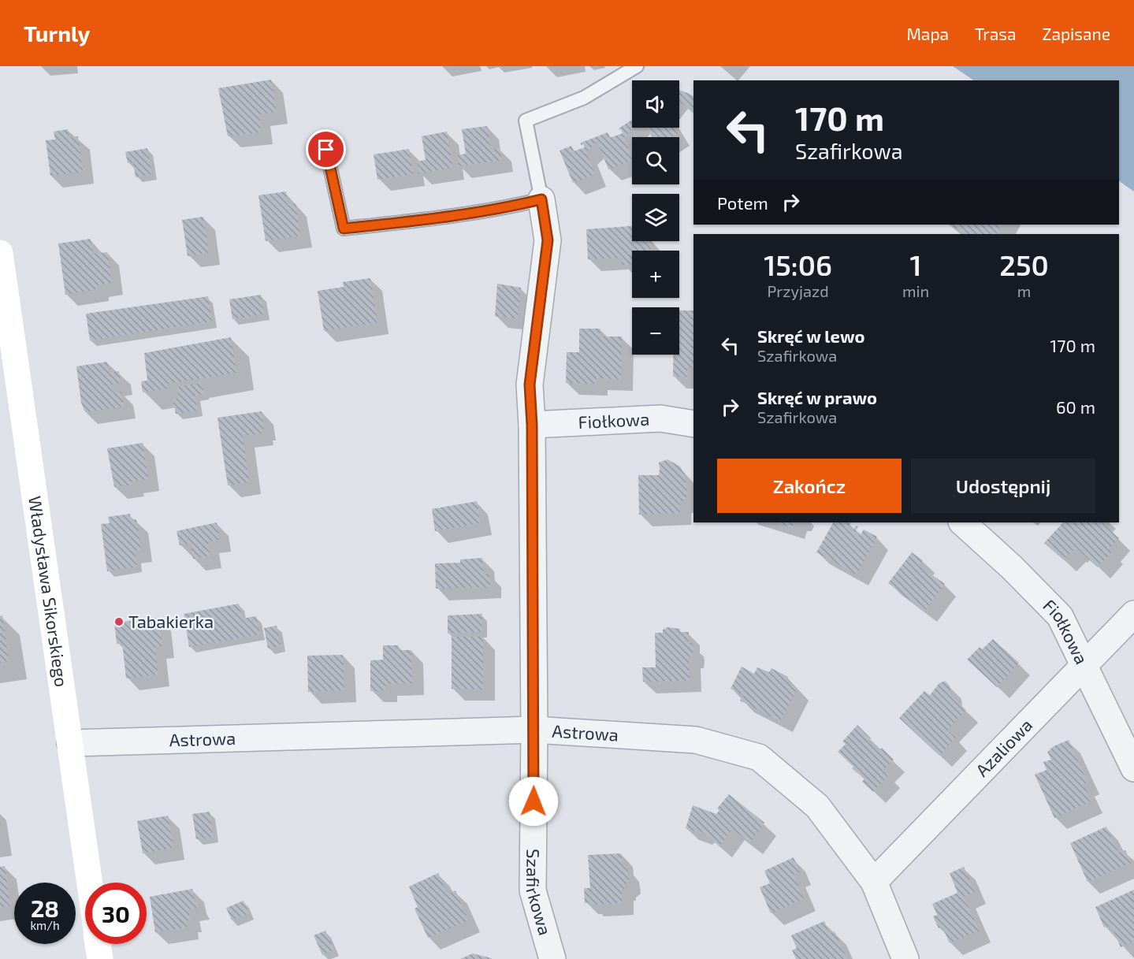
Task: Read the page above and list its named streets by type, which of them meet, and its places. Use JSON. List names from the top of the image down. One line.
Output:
{"streets":{"main road":["Władysława Sikorskiego"],"street":["Fiołkowa","Astrowa","Azaliowa","Szafirkowa"]},"crossings":[["Fiołkowa","Azaliowa"],["Fiołkowa","Szafirkowa"],["Władysława Sikorskiego","Astrowa"],["Astrowa","Azaliowa"],["Astrowa","Szafirkowa"]],"places":["Tabakierka"],"page":{"header":"Turnly","nav":["Mapa","Trasa","Zapisane"],"map_buttons":["+","−"],"turn":["170 m","Szafirkowa"],"then":"Potem","eta":["15:06","Przyjazd","1","min","250","m"],"list":[{"name":"Skręć w lewo","note":"Szafirkowa","value":"170 m"},{"name":"Skręć w prawo","note":"Szafirkowa","value":"60 m"}],"buttons":["Zakończ","Udostępnij"],"speed":"28 km/h","limit":"30"}}
